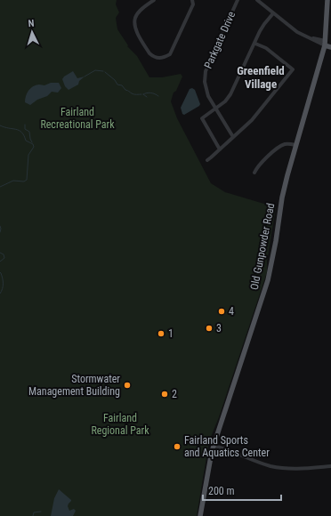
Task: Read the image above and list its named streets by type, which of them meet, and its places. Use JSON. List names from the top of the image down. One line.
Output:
{"streets":{"main road":["Old Gunpowder Road"],"street":["Parkgate Drive"]},"districts":["Greenfield Village"],"parks":["Fairland Recreational Park","Fairland Regional Park"],"places":["4","3","1","Stormwater Management Building","2","Fairland Sports and Aquatics Center"],"scale_bar":"200 m","north":"top"}
